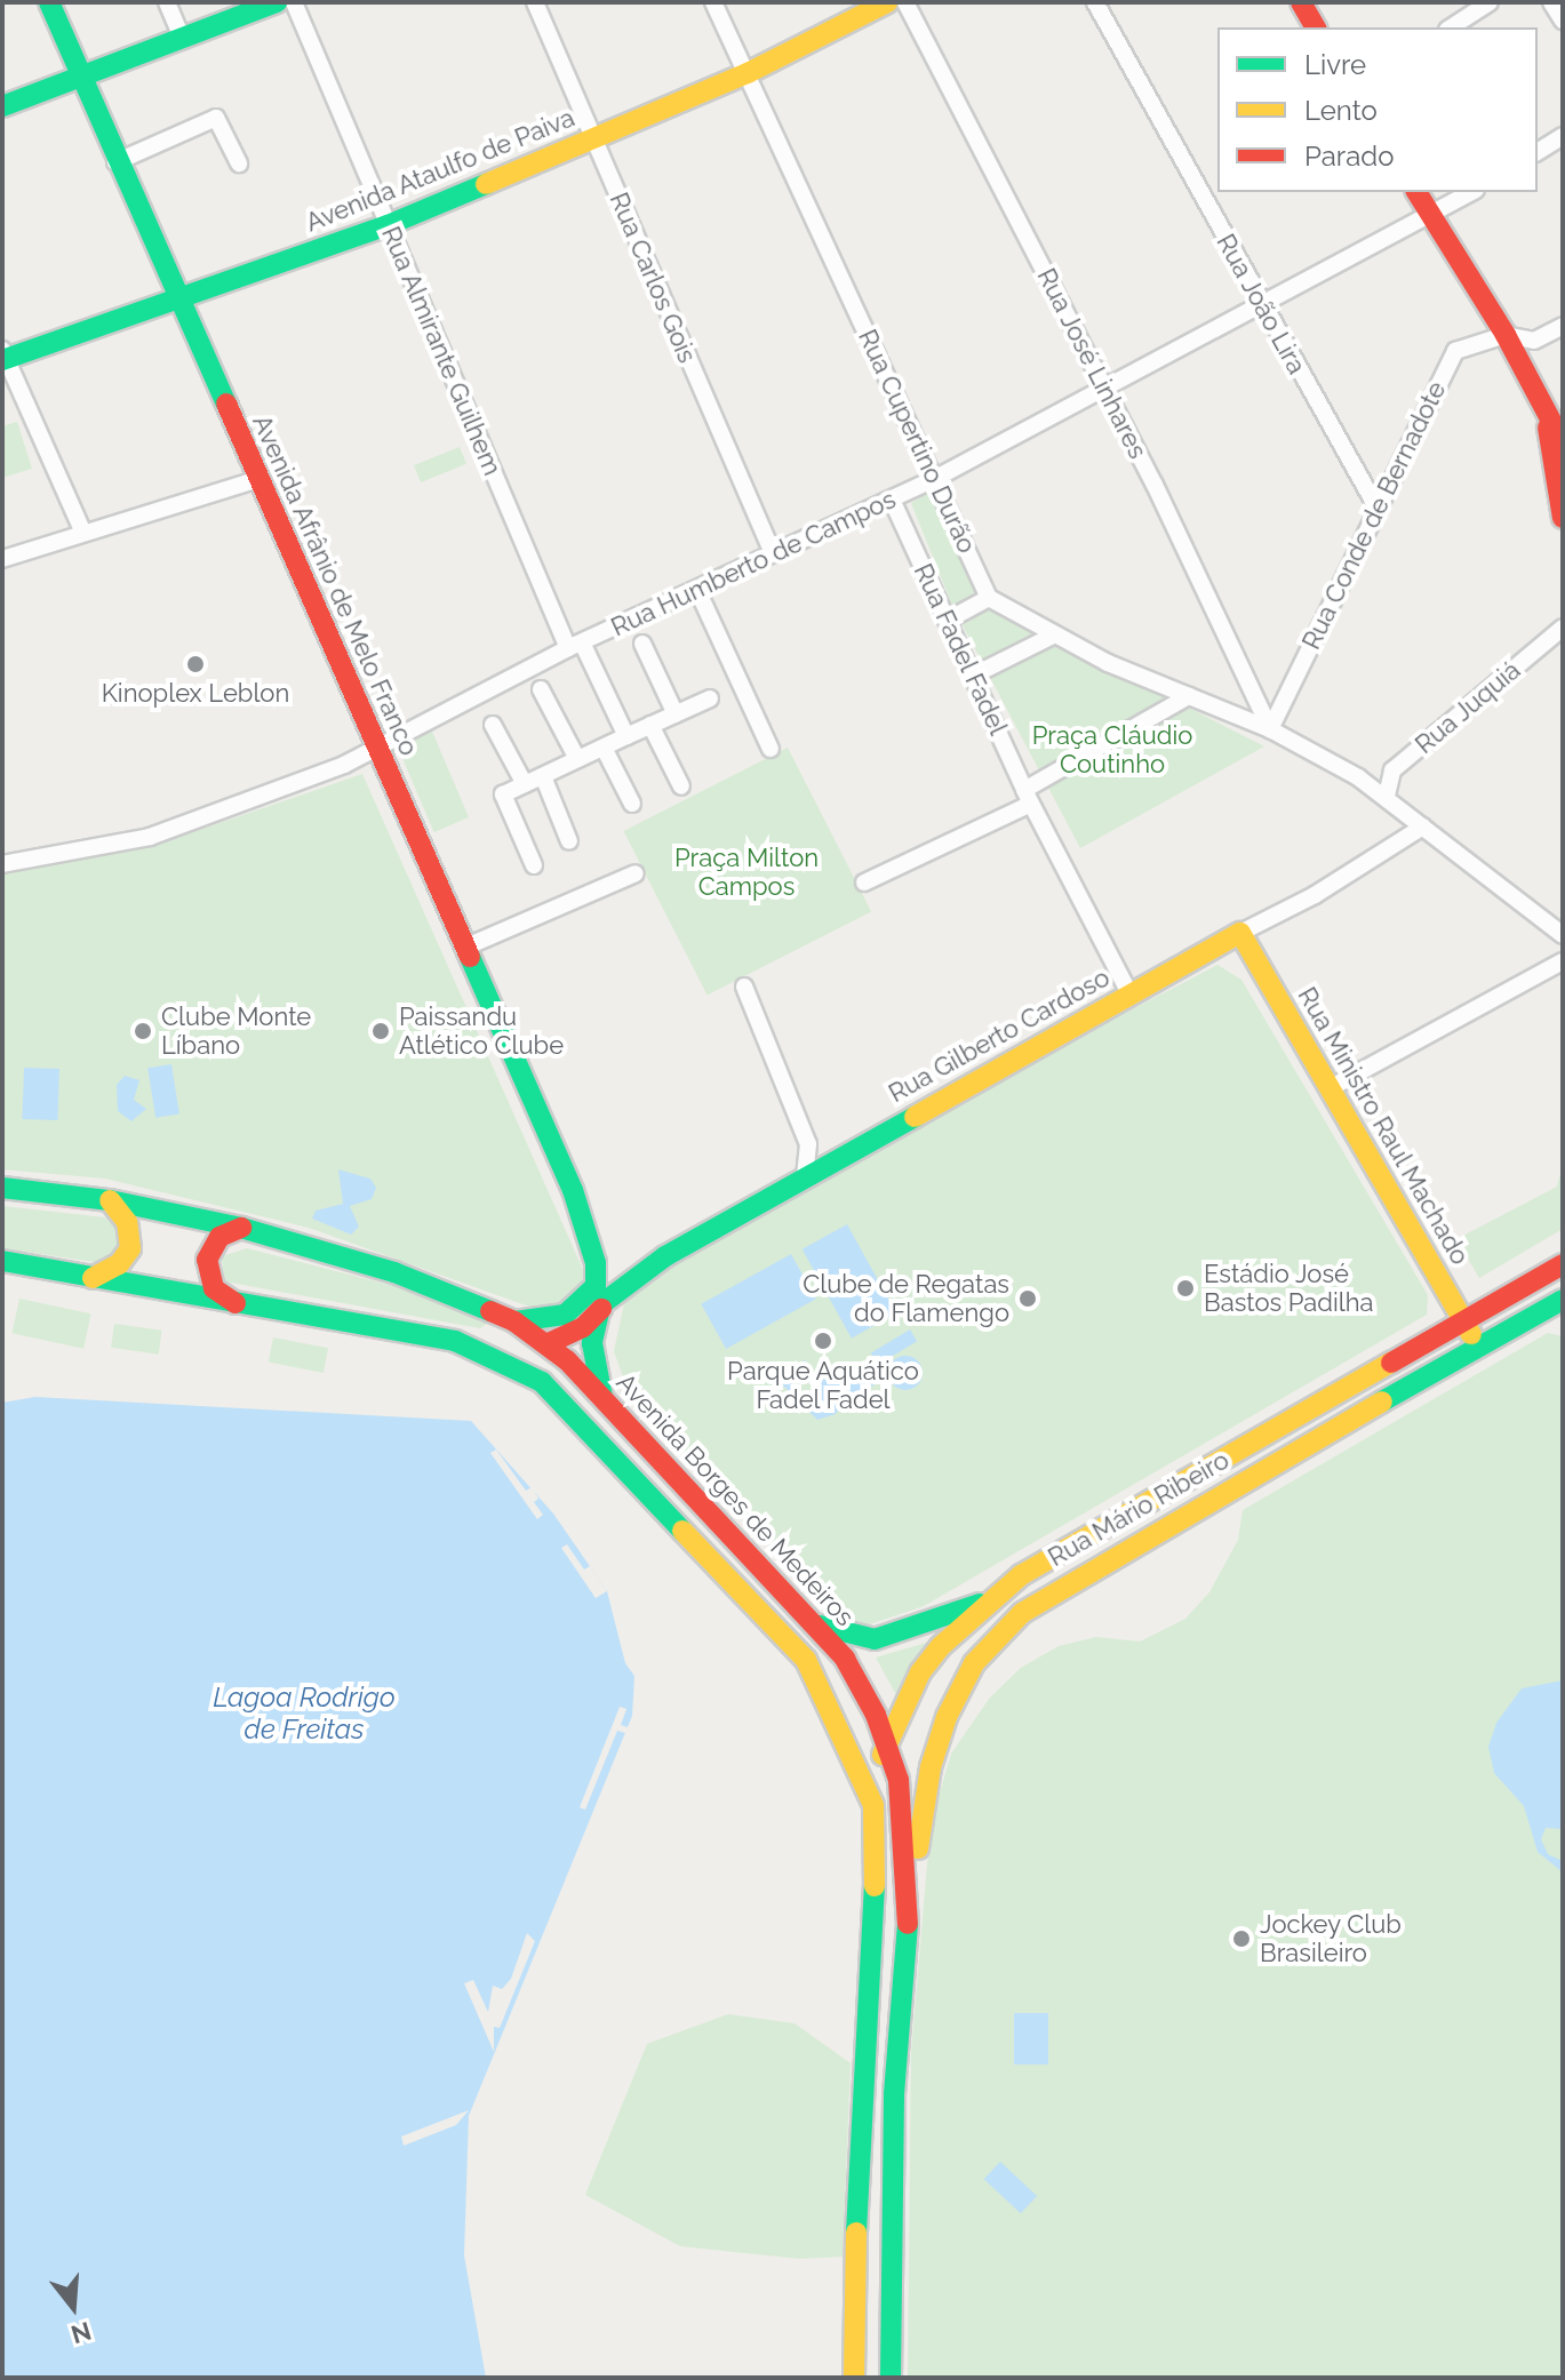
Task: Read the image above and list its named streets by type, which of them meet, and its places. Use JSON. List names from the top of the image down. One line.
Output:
{"streets":{"main road":["Avenida Ataulfo de Paiva","Avenida Afrânio de Melo Franco","Rua Gilberto Cardoso","Rua Ministro Raul Machado","Avenida Borges de Medeiros","Rua Mário Ribeiro"],"street":["Rua Carlos Gois","Rua João Lira","Rua Almirante Guilhem","Rua José Linhares","Rua Cupertino Durão","Rua Conde de Bernadote","Rua Humberto de Campos","Rua Fadel Fadel","Rua Juquiá"]},"crossings":[["Avenida Ataulfo de Paiva","Rua Carlos Gois"],["Avenida Ataulfo de Paiva","Rua Almirante Guilhem"],["Avenida Ataulfo de Paiva","Rua Cupertino Durão"],["Avenida Ataulfo de Paiva","Avenida Afrânio de Melo Franco"],["Rua Carlos Gois","Rua Humberto de Campos"],["Rua João Lira","Rua Conde de Bernadote"],["Rua João Lira","Rua Humberto de Campos"],["Rua Almirante Guilhem","Rua Humberto de Campos"],["Rua José Linhares","Rua Conde de Bernadote"],["Rua José Linhares","Rua Humberto de Campos"],["Rua Cupertino Durão","Rua Humberto de Campos"],["Rua Humberto de Campos","Avenida Afrânio de Melo Franco"],["Rua Humberto de Campos","Rua Fadel Fadel"],["Avenida Afrânio de Melo Franco","Rua Gilberto Cardoso"],["Avenida Afrânio de Melo Franco","Avenida Borges de Medeiros"],["Rua Fadel Fadel","Rua Gilberto Cardoso"],["Rua Gilberto Cardoso","Rua Ministro Raul Machado"],["Rua Ministro Raul Machado","Rua Mário Ribeiro"],["Avenida Borges de Medeiros","Rua Mário Ribeiro"]],"water":["Lagoa Rodrigo de Freitas"],"parks":["Praça Cláudio Coutinho","Praça Milton Campos"],"places":["Kinoplex Leblon","Clube Monte Líbano","Paissandu Atlético Clube","Estádio José Bastos Padilha","Clube de Regatas do Flamengo","Parque Aquático Fadel Fadel","Jockey Club Brasileiro"],"legend":["Livre","Lento","Parado"],"north":"bottom"}
